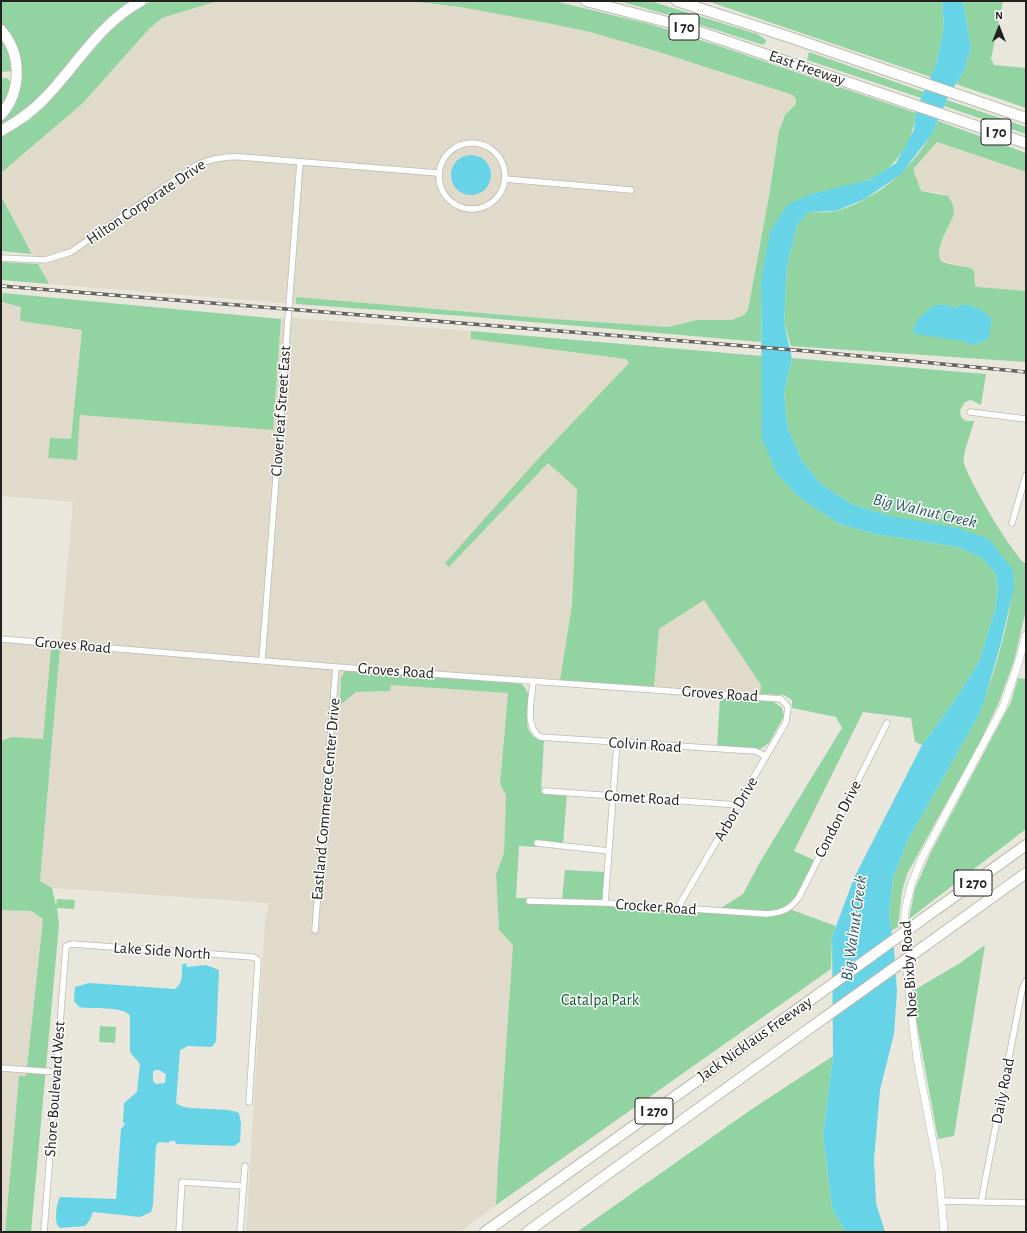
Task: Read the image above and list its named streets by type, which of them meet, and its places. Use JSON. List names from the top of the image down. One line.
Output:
{"streets":{"highway":["I 70","East Freeway","I 270","Jack Nicklaus Freeway"],"street":["Hilton Corporate Drive","Cloverleaf Street East","Groves Road","Colvin Road","Comet Road","Eastland Commerce Center Drive","Arbor Drive","Condon Drive","Crocker Road","Lake Side North","Noe Bixby Road","Shore Boulevard West","Daily Road"]},"crossings":[["Hilton Corporate Drive","Cloverleaf Street East"],["Cloverleaf Street East","Groves Road"],["Groves Road","Colvin Road"],["Groves Road","Eastland Commerce Center Drive"],["Groves Road","Arbor Drive"],["Colvin Road","Arbor Drive"],["Comet Road","Arbor Drive"],["Arbor Drive","Crocker Road"],["Condon Drive","Crocker Road"],["Lake Side North","Shore Boulevard West"]],"water":["Big Walnut Creek"],"parks":["Catalpa Park"],"north":"top"}
